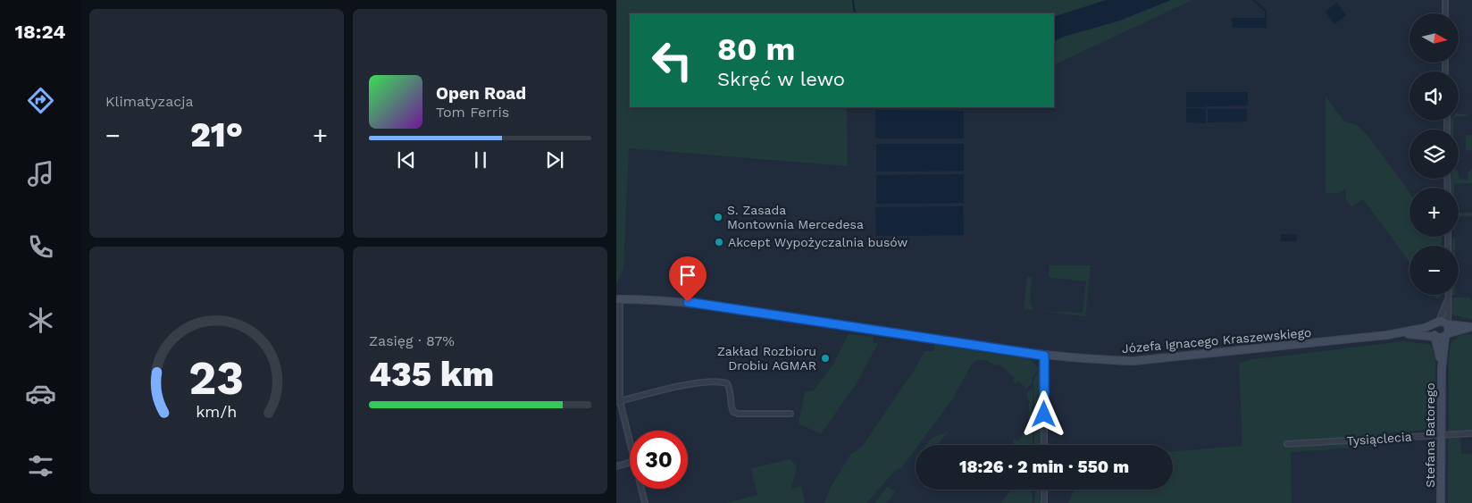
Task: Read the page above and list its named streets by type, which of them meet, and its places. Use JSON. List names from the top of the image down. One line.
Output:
{"streets":{"street":["Józefa Ignacego Kraszewskiego","Stefana Batorego","Tysiąclecia"]},"crossings":[["Józefa Ignacego Kraszewskiego","Stefana Batorego"],["Stefana Batorego","Tysiąclecia"]],"places":["S. Zasada Montownia Mercedesa","Akcept Wypożyczalnia busów","Zakład Rozbioru Drobiu AGMAR"],"north":"right","page":{"tabs":"18:24","tile":["Klimatyzacja",["Zasięg · 87%","435 km"]],"map_buttons":["+","−"],"turn":["80 m","Skręć w lewo"],"song":["Open Road","Tom Ferris"],"heat":["−","21°","+"],"limit":"30","trip":"18:26 · 2 min · 550 m","gauge":["23","km/h"]}}
